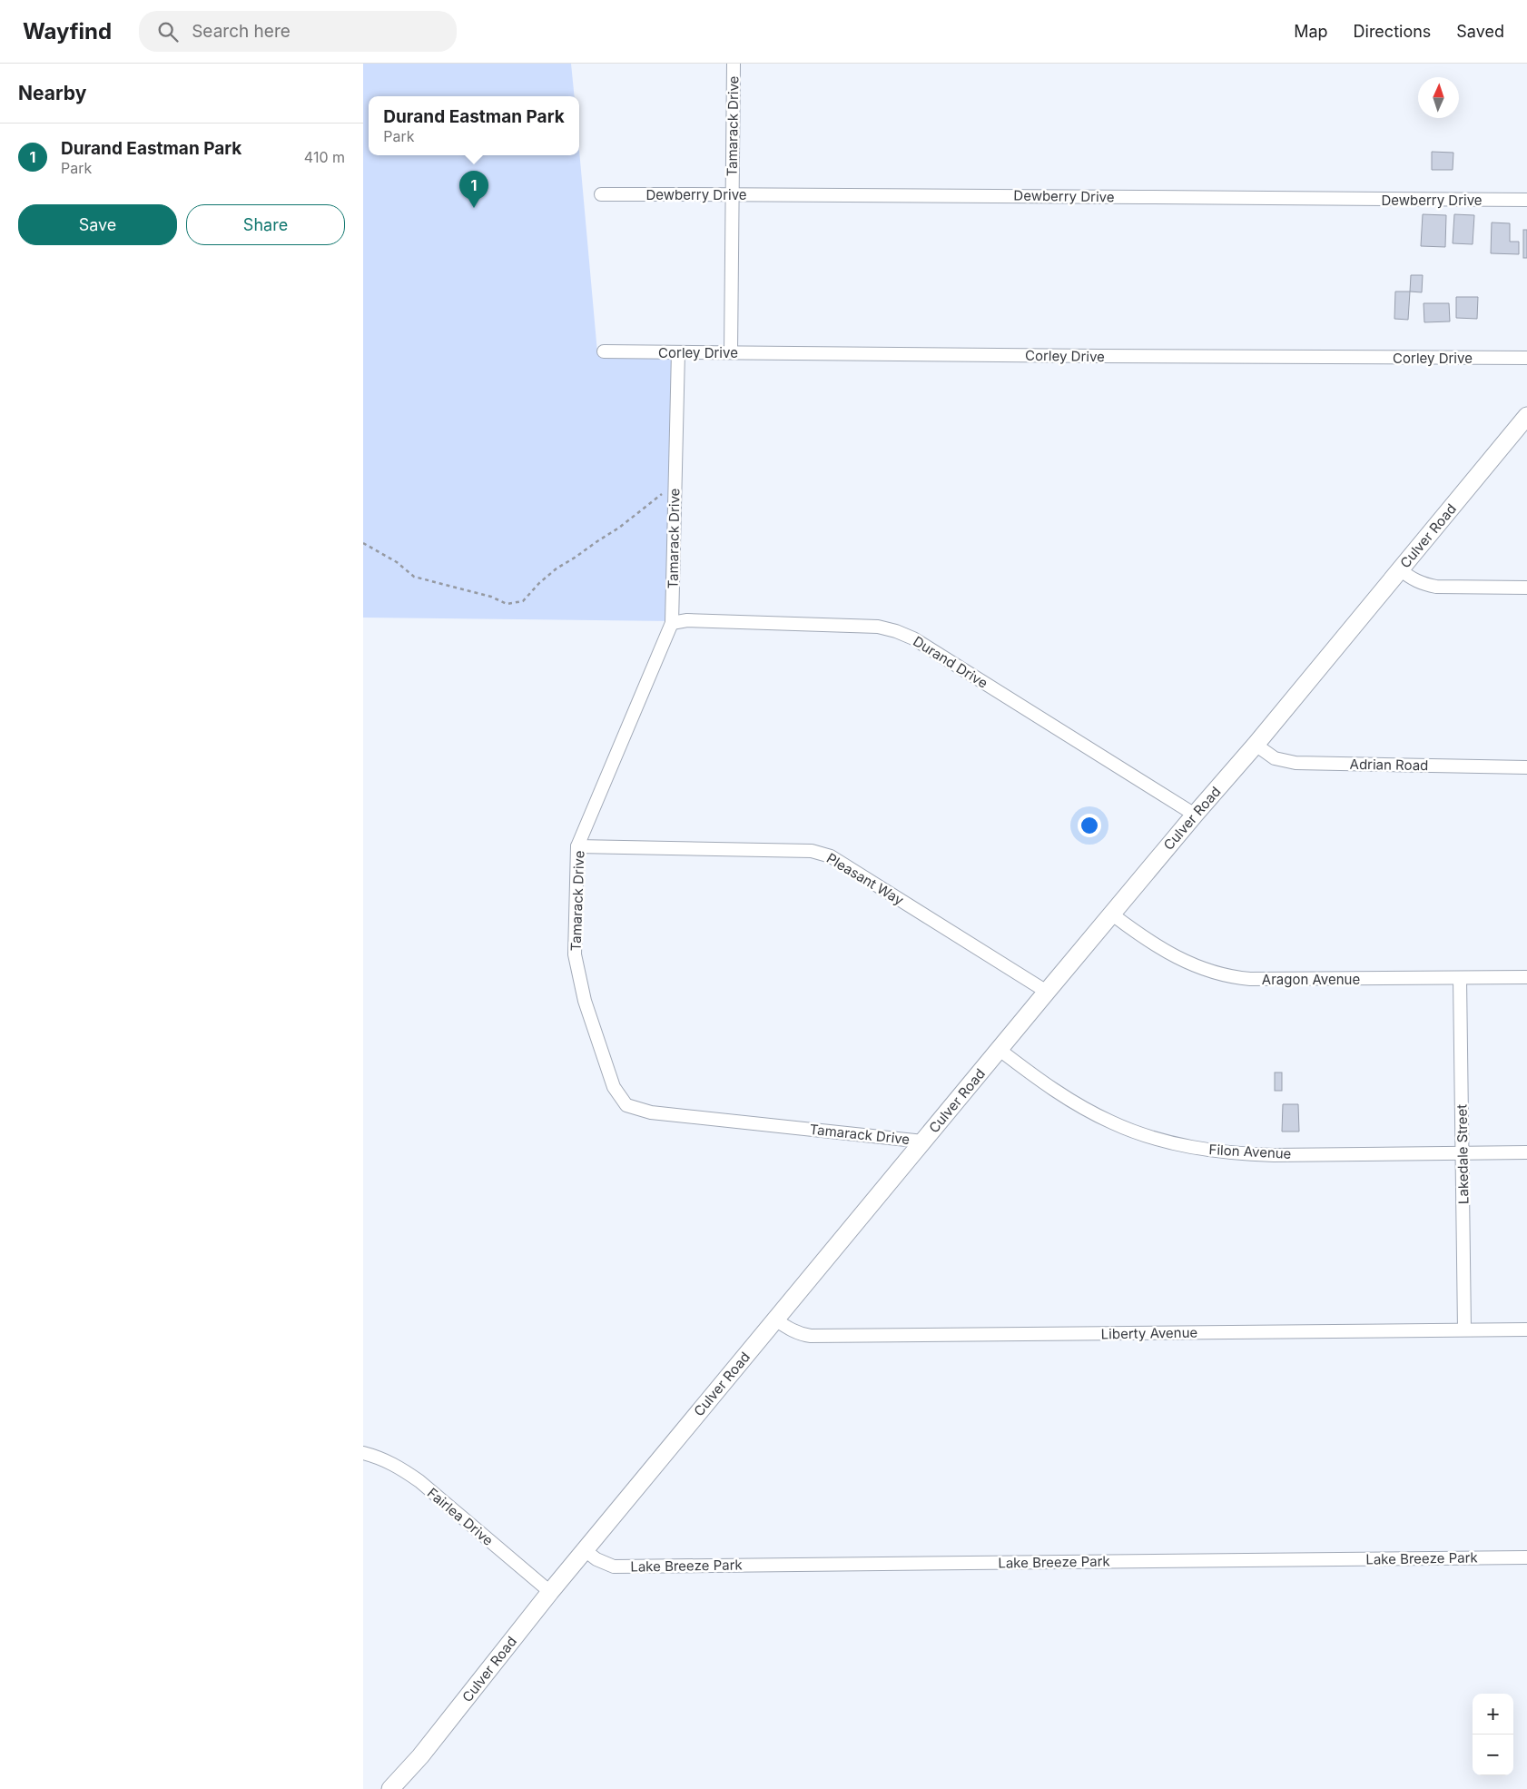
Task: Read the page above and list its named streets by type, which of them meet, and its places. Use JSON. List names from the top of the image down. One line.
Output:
{"streets":{"main road":["Culver Road"],"street":["Tamarack Drive","Dewberry Drive","Corley Drive","Durand Drive","Adrian Road","Pleasant Way","Aragon Avenue","Filon Avenue","Lakedale Street","Liberty Avenue","Fairlea Drive","Lake Breeze Park"]},"crossings":[["Tamarack Drive","Dewberry Drive"],["Tamarack Drive","Corley Drive"],["Tamarack Drive","Culver Road"],["Tamarack Drive","Durand Drive"],["Tamarack Drive","Pleasant Way"],["Culver Road","Durand Drive"],["Culver Road","Adrian Road"],["Culver Road","Pleasant Way"],["Culver Road","Aragon Avenue"],["Culver Road","Filon Avenue"],["Culver Road","Liberty Avenue"],["Culver Road","Fairlea Drive"],["Culver Road","Lake Breeze Park"],["Aragon Avenue","Lakedale Street"],["Filon Avenue","Lakedale Street"],["Lakedale Street","Liberty Avenue"]],"north":"top","page":{"header":"Wayfind","search":"Search here","nav":["Map","Directions","Saved"],"heading":"Nearby","popup":["Durand Eastman Park","Park"],"list":[{"mark":"1","name":"Durand Eastman Park","note":"Park","value":"410 m"}],"pins":"1","buttons":["Save","Share"],"map_buttons":["+","−"]}}
